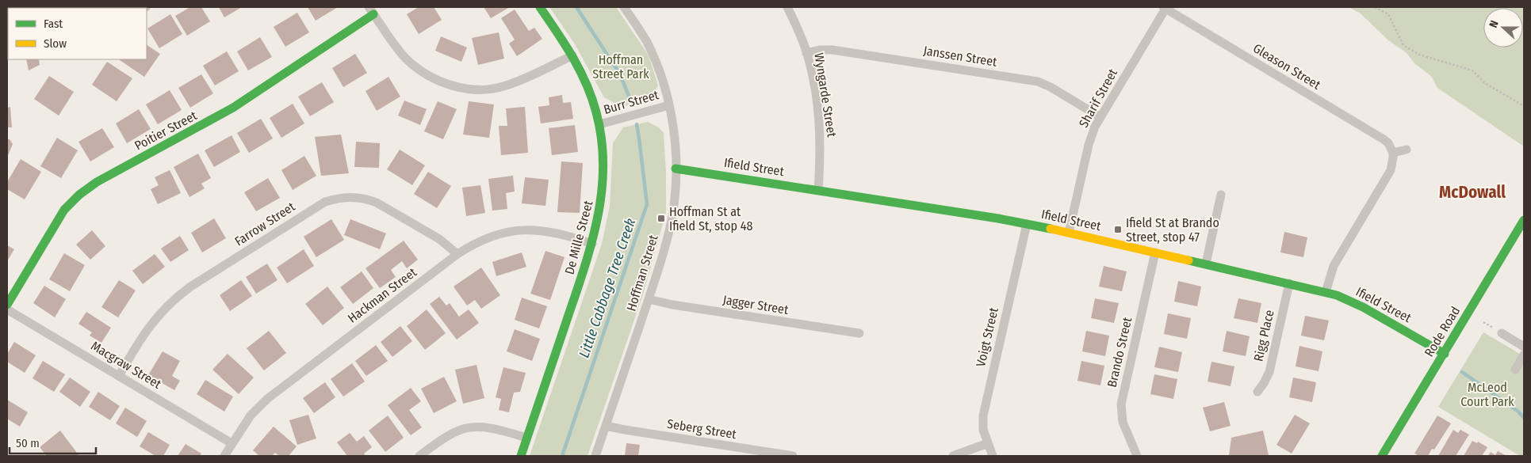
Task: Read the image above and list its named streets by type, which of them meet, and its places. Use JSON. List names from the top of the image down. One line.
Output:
{"streets":{"street":["Janssen Street","Gleason Street","Wyngarde Street","Sharif Street","Burr Street","Poitier Street","Ifield Street","Farrow Street","De Mille Street","Hoffman Street","Hackman Street","Jagger Street","Rode Road","Rigg Place","Voigt Street","Brando Street","Macgraw Street","Seberg Street"]},"crossings":[["Janssen Street","Wyngarde Street"],["Janssen Street","Sharif Street"],["Gleason Street","Sharif Street"],["Wyngarde Street","Ifield Street"],["Sharif Street","Ifield Street"],["Burr Street","De Mille Street"],["Burr Street","Hoffman Street"],["Ifield Street","Hoffman Street"],["Ifield Street","Rode Road"],["Ifield Street","Rigg Place"],["Ifield Street","Voigt Street"],["Ifield Street","Brando Street"],["Farrow Street","Hackman Street"],["Farrow Street","Macgraw Street"],["De Mille Street","Hackman Street"],["Hoffman Street","Jagger Street"],["Hoffman Street","Seberg Street"],["Hackman Street","Macgraw Street"]],"districts":["McDowall"],"water":["Little Cabbage Tree Creek"],"parks":["Hoffman Street Park","McLeod Court Park"],"places":{"transit":["Hoffman St at Ifield St, stop 48","Ifield St at Brando Street, stop 47"]},"legend":["Fast","Slow"],"scale_bar":"50 m","north":"left"}
